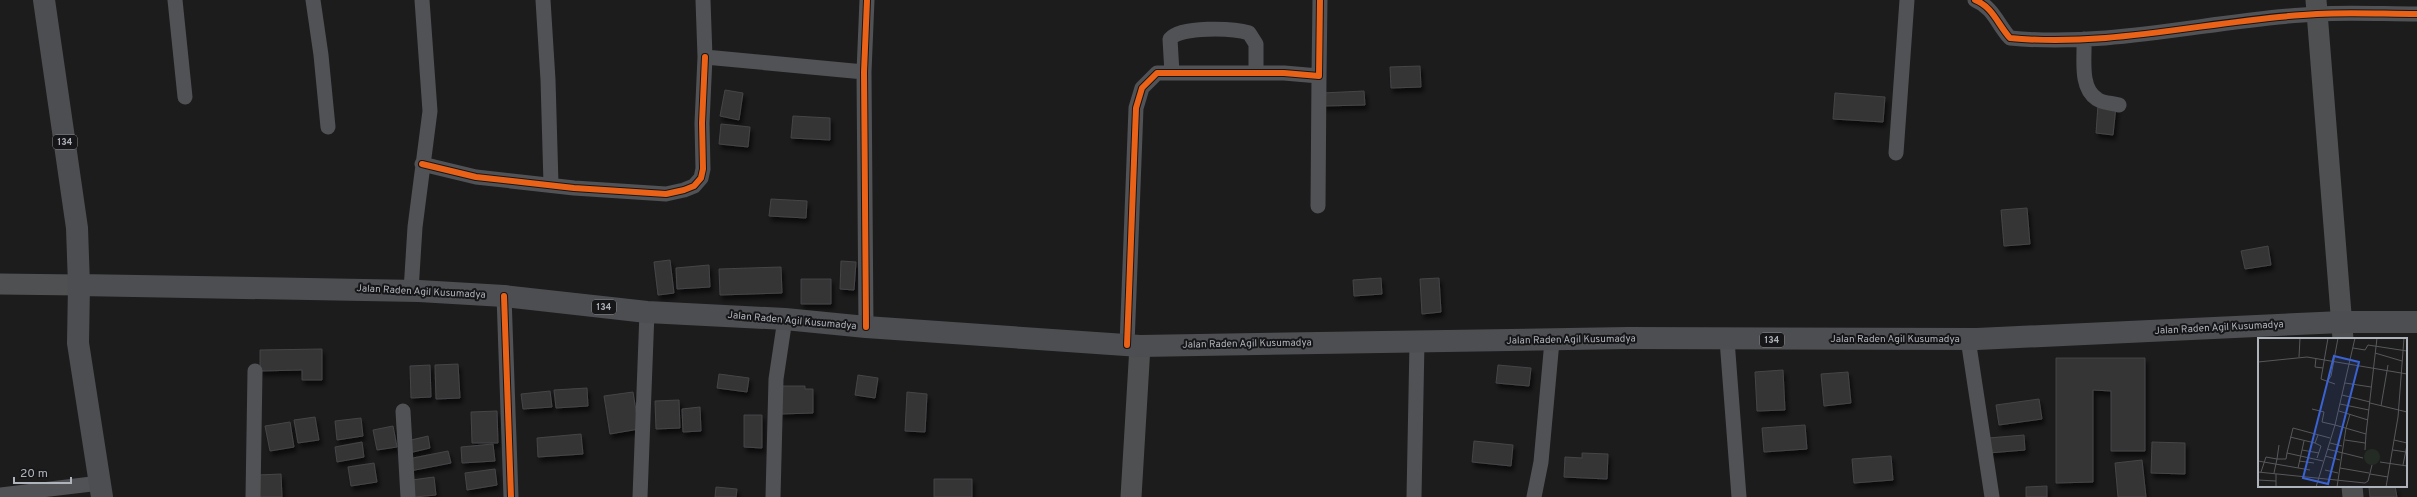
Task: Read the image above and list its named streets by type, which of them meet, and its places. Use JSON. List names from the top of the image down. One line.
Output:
{"streets":{"main road":["134","Jalan Raden Agil Kusumadya"]},"crossings":[["134","Jalan Raden Agil Kusumadya"]],"scale_bar":"20 m"}
